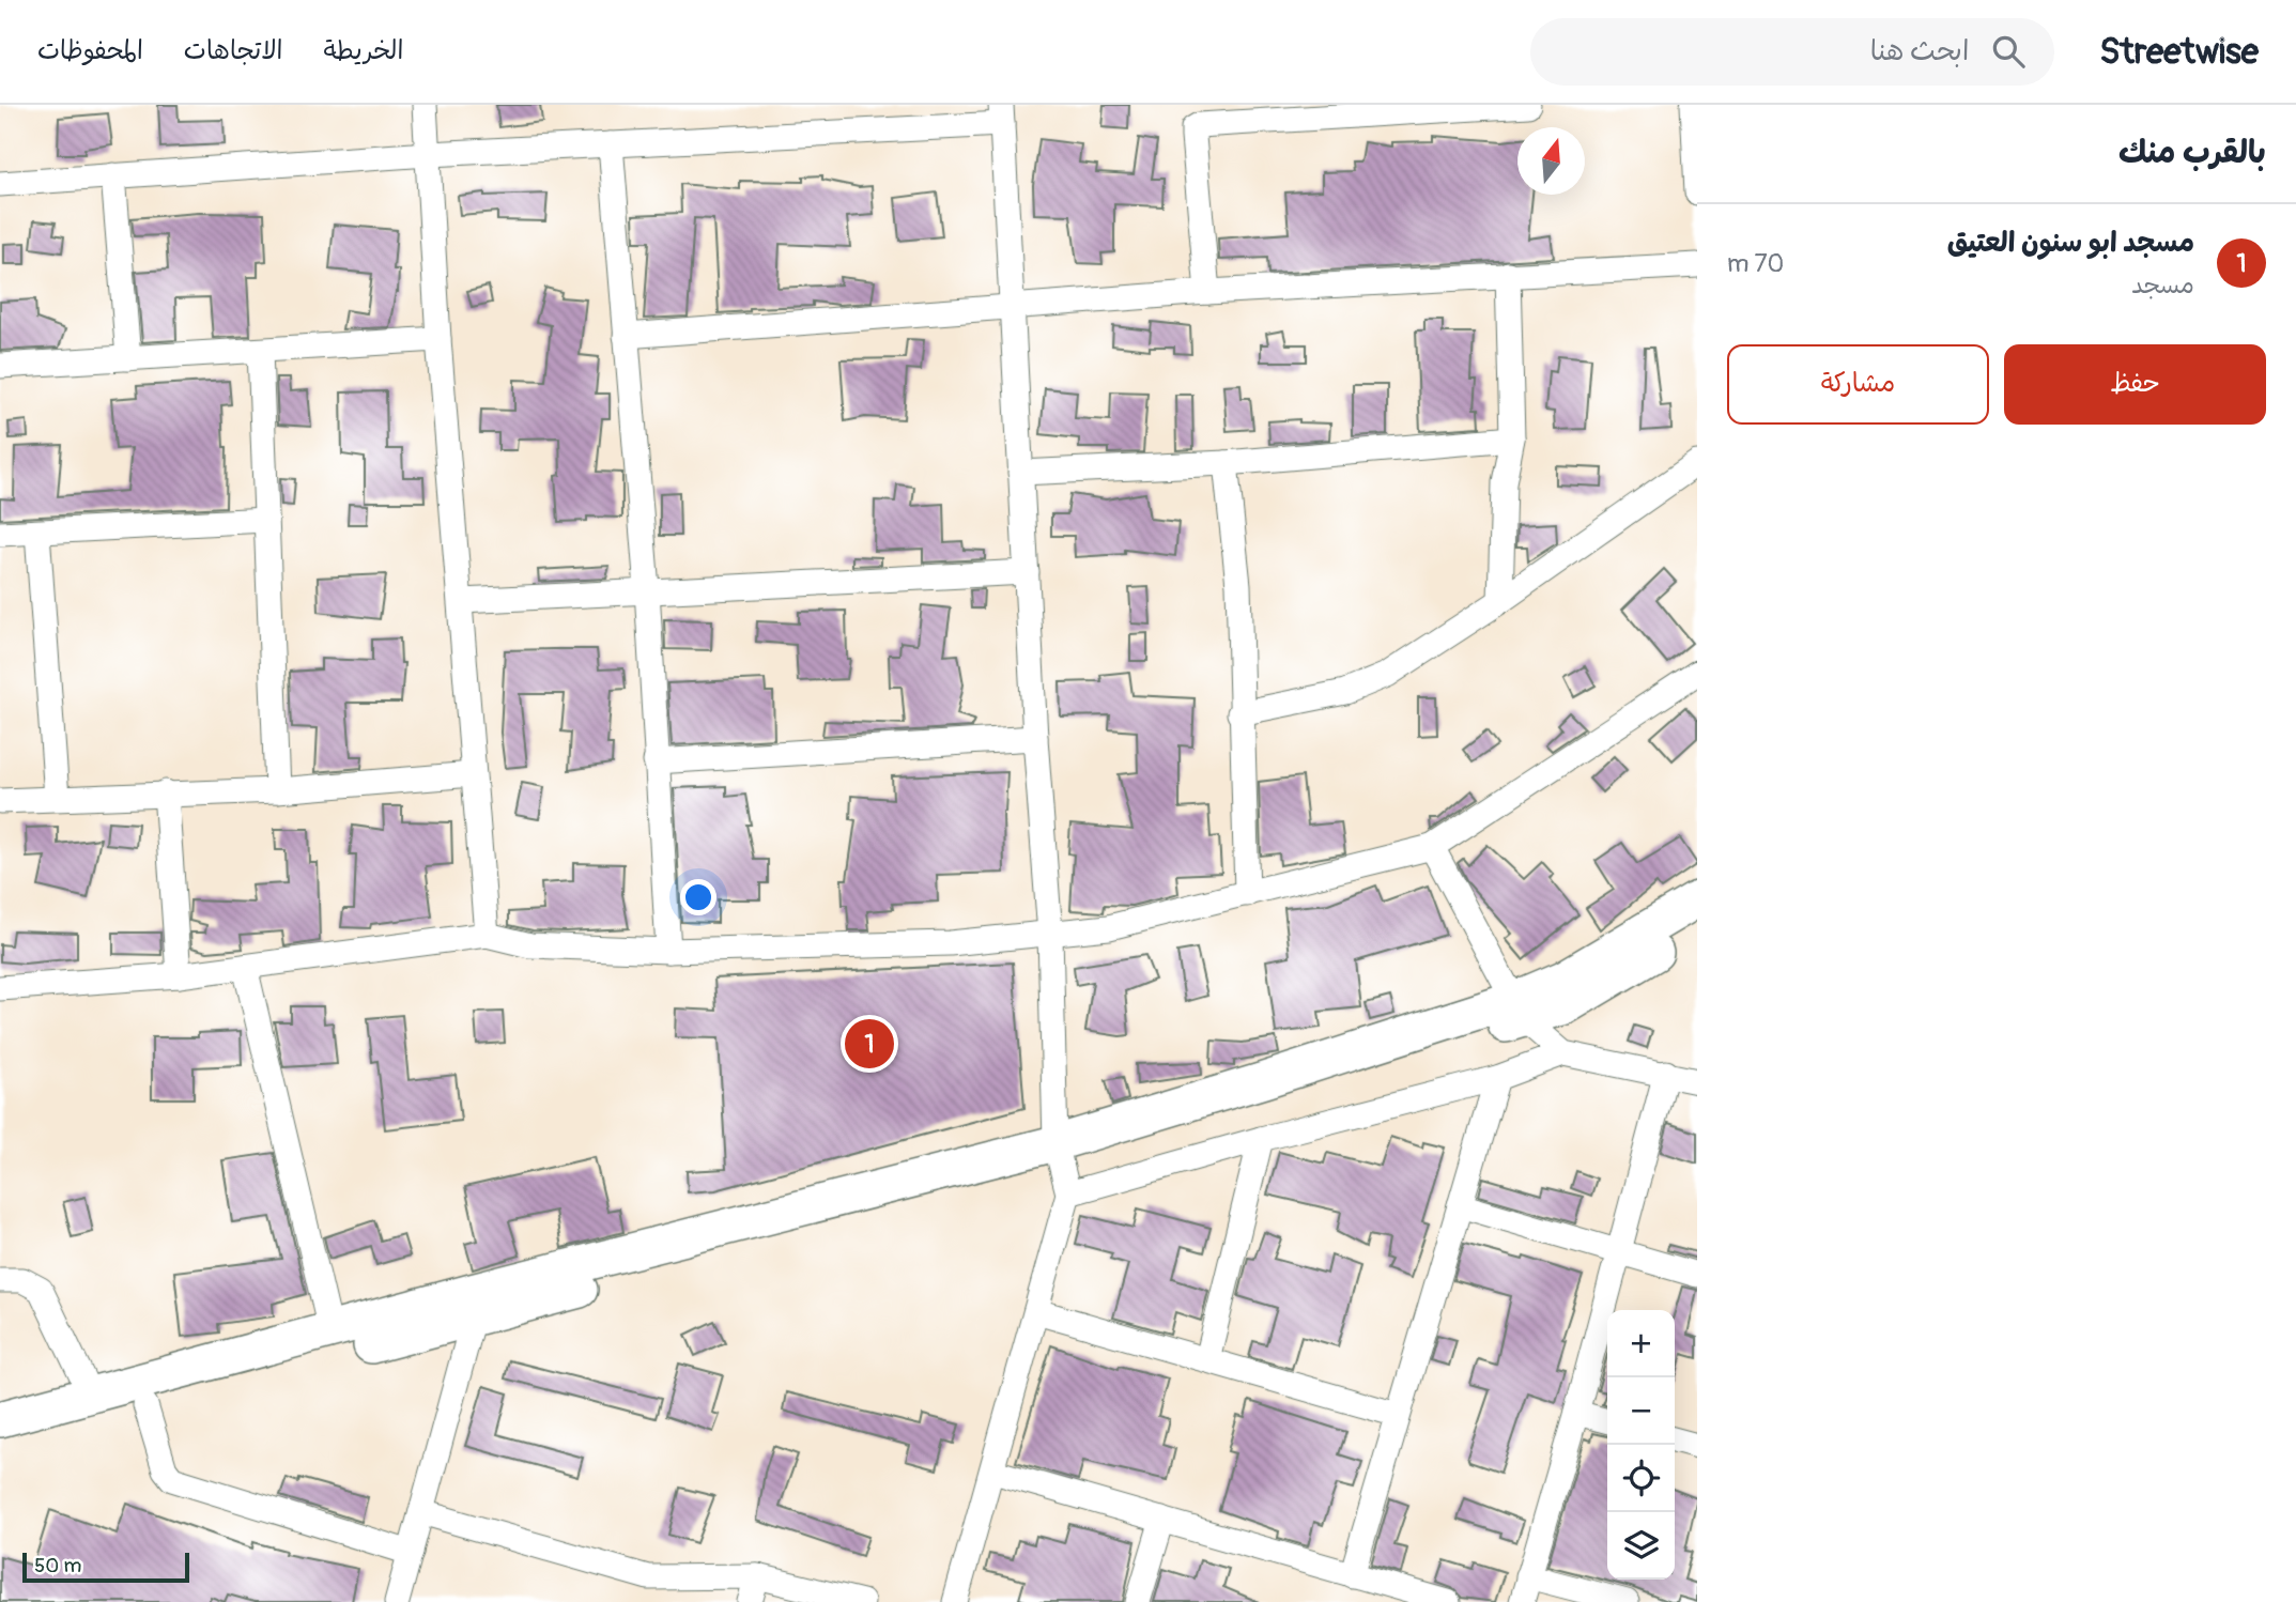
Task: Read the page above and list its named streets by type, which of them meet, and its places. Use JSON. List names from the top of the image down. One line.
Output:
{"scale_bar":"50 m","north":"top","page":{"header":"Streetwise","search":"ابحث هنا","nav":["الخريطة","الاتجاهات","المحفوظات"],"heading":"بالقرب منك","list":[{"mark":"1","name":"مسجد ابو سنون العتيق","note":"مسجد","value":"70 m"}],"buttons":["حفظ","مشاركة"],"pins":"1","map_buttons":["+","−"],"scale":"50 m"}}
